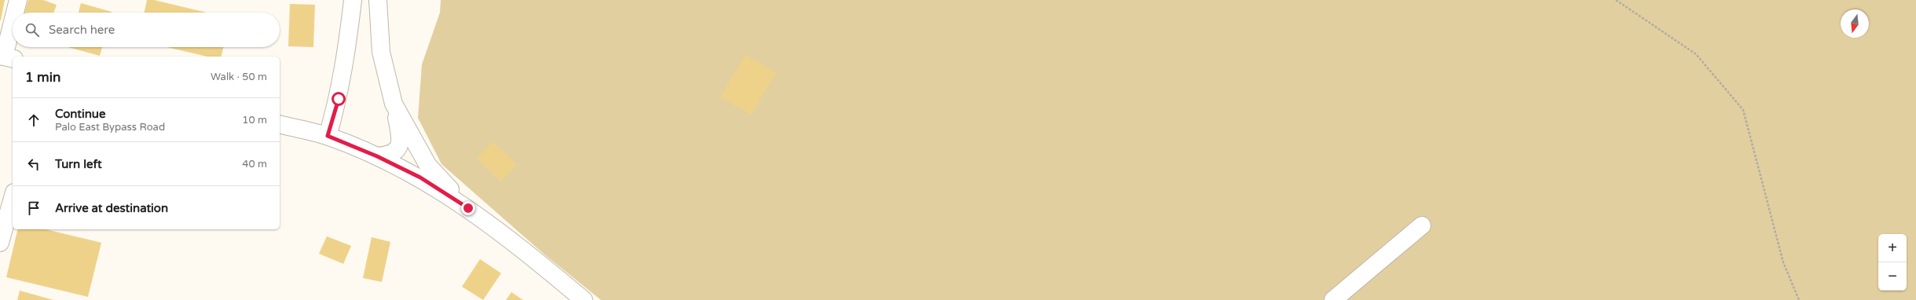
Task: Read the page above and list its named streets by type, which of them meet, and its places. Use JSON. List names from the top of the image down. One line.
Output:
{"north":"bottom","page":{"search":"Search here","heading":["1 min","Walk · 50 m"],"list":[["Continue","Palo East Bypass Road","10 m"],["Turn left","40 m"],"Arrive at destination"],"map_buttons":["+","−"]}}
